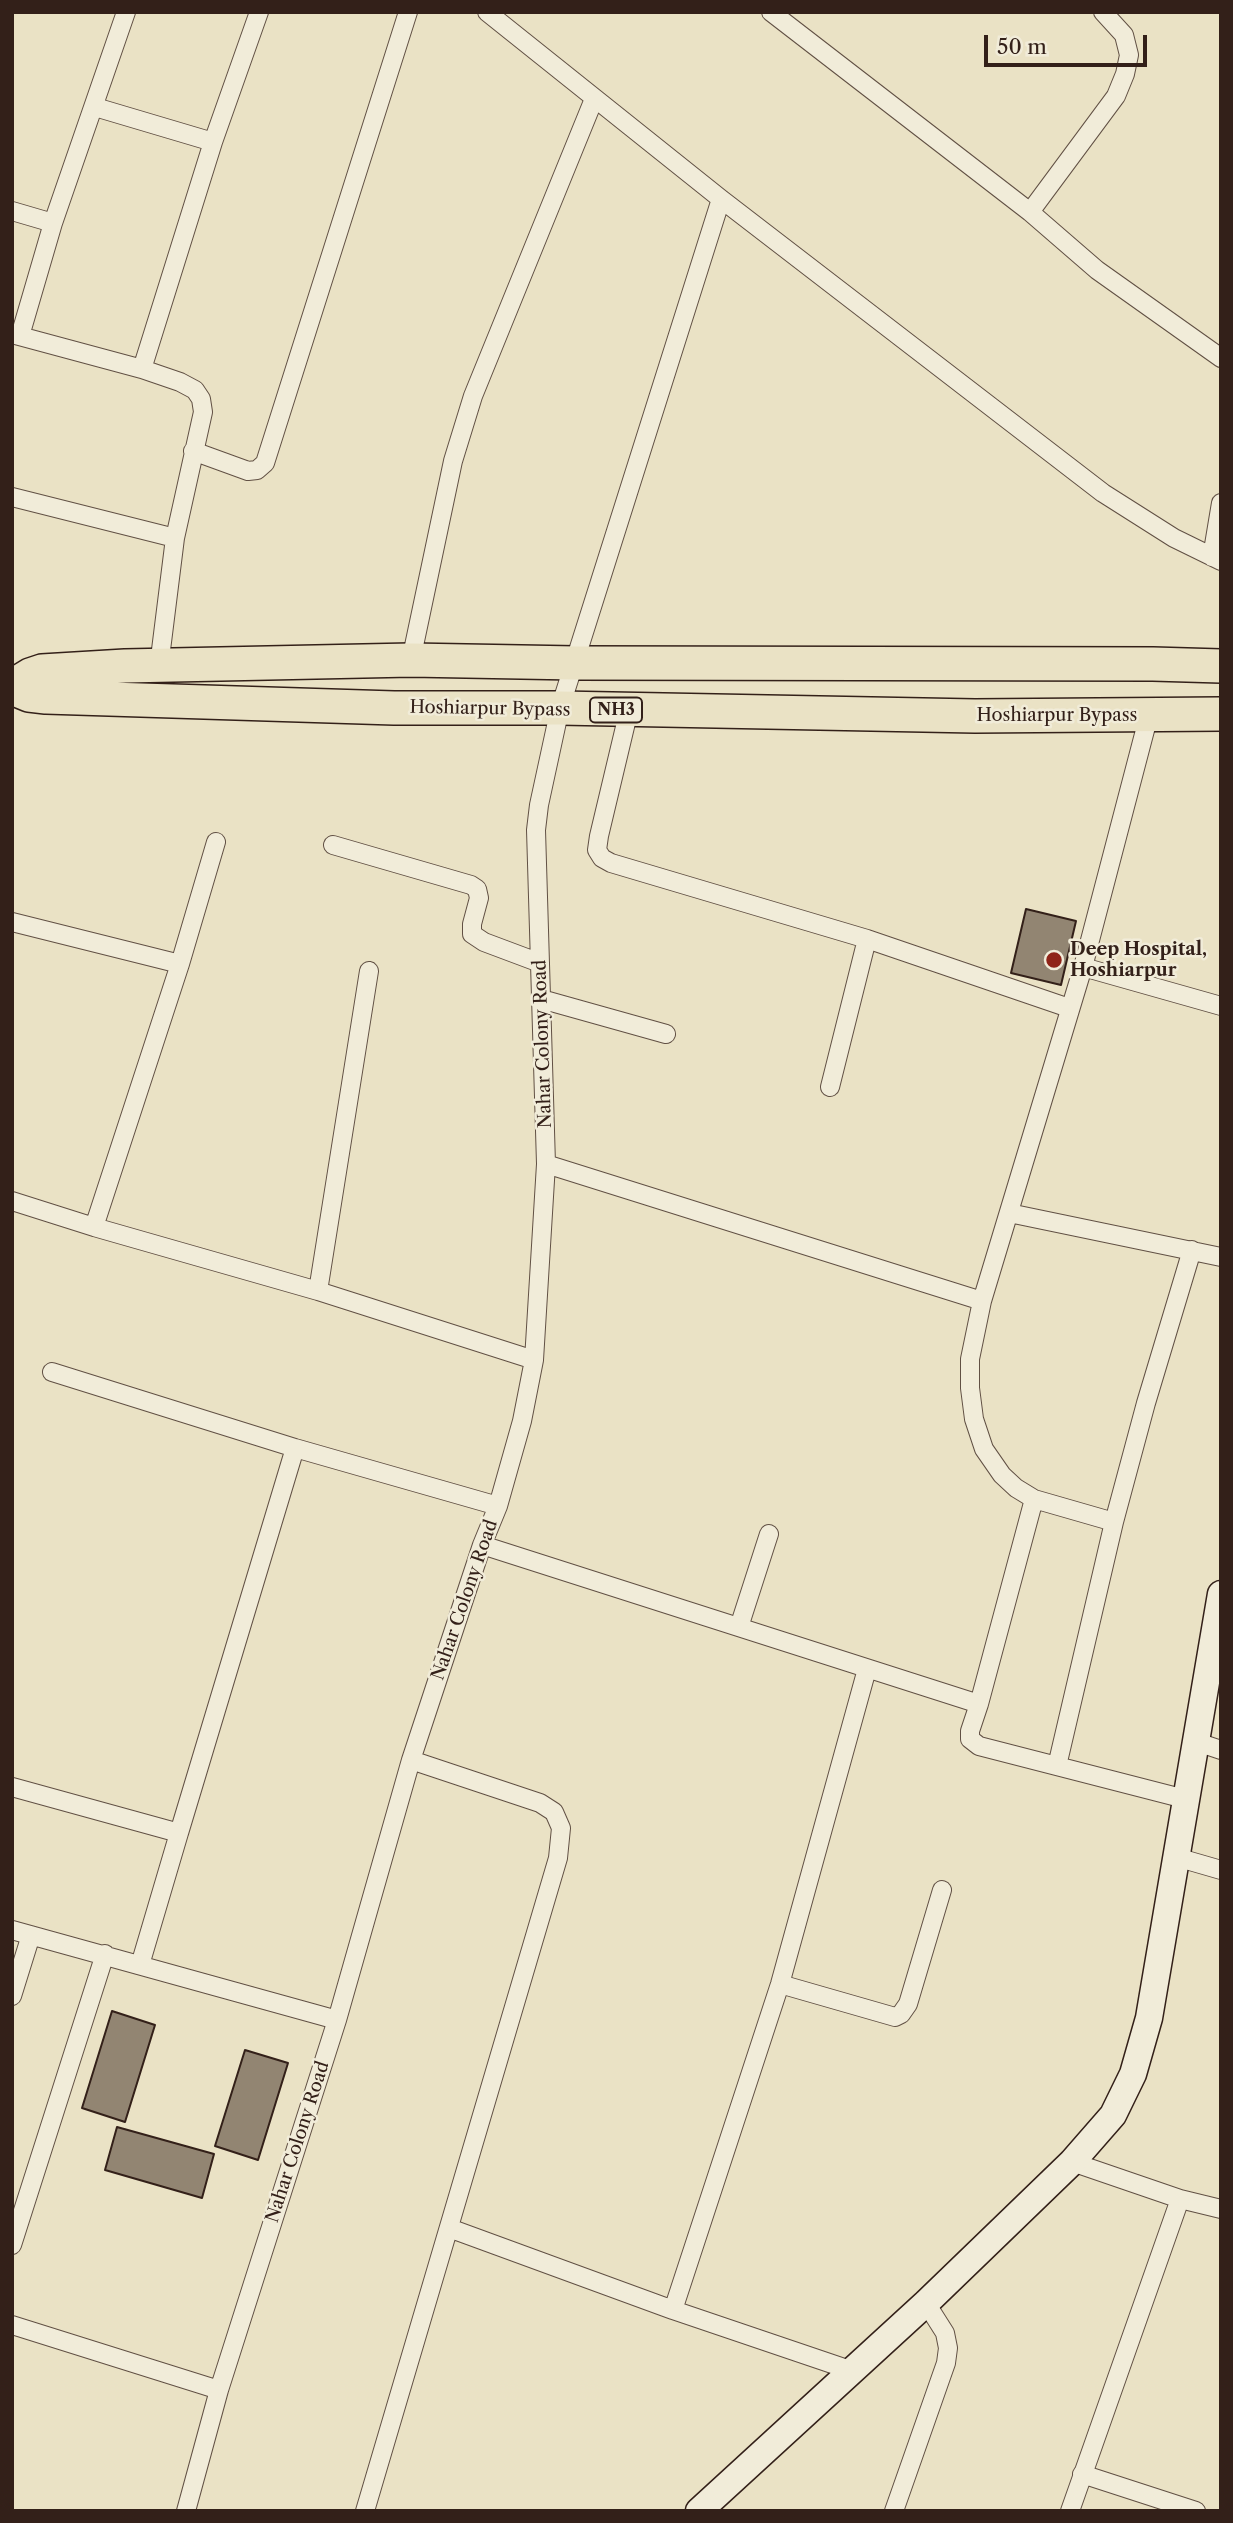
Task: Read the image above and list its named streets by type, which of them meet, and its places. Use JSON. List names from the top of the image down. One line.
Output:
{"streets":{"highway":["Hoshiarpur Bypass","NH3"],"street":["Nahar Colony Road"]},"crossings":[["Hoshiarpur Bypass","NH3"],["Hoshiarpur Bypass","Nahar Colony Road"],["NH3","Nahar Colony Road"]],"places":["Deep Hospital, Hoshiarpur"],"scale_bar":"50 m"}
